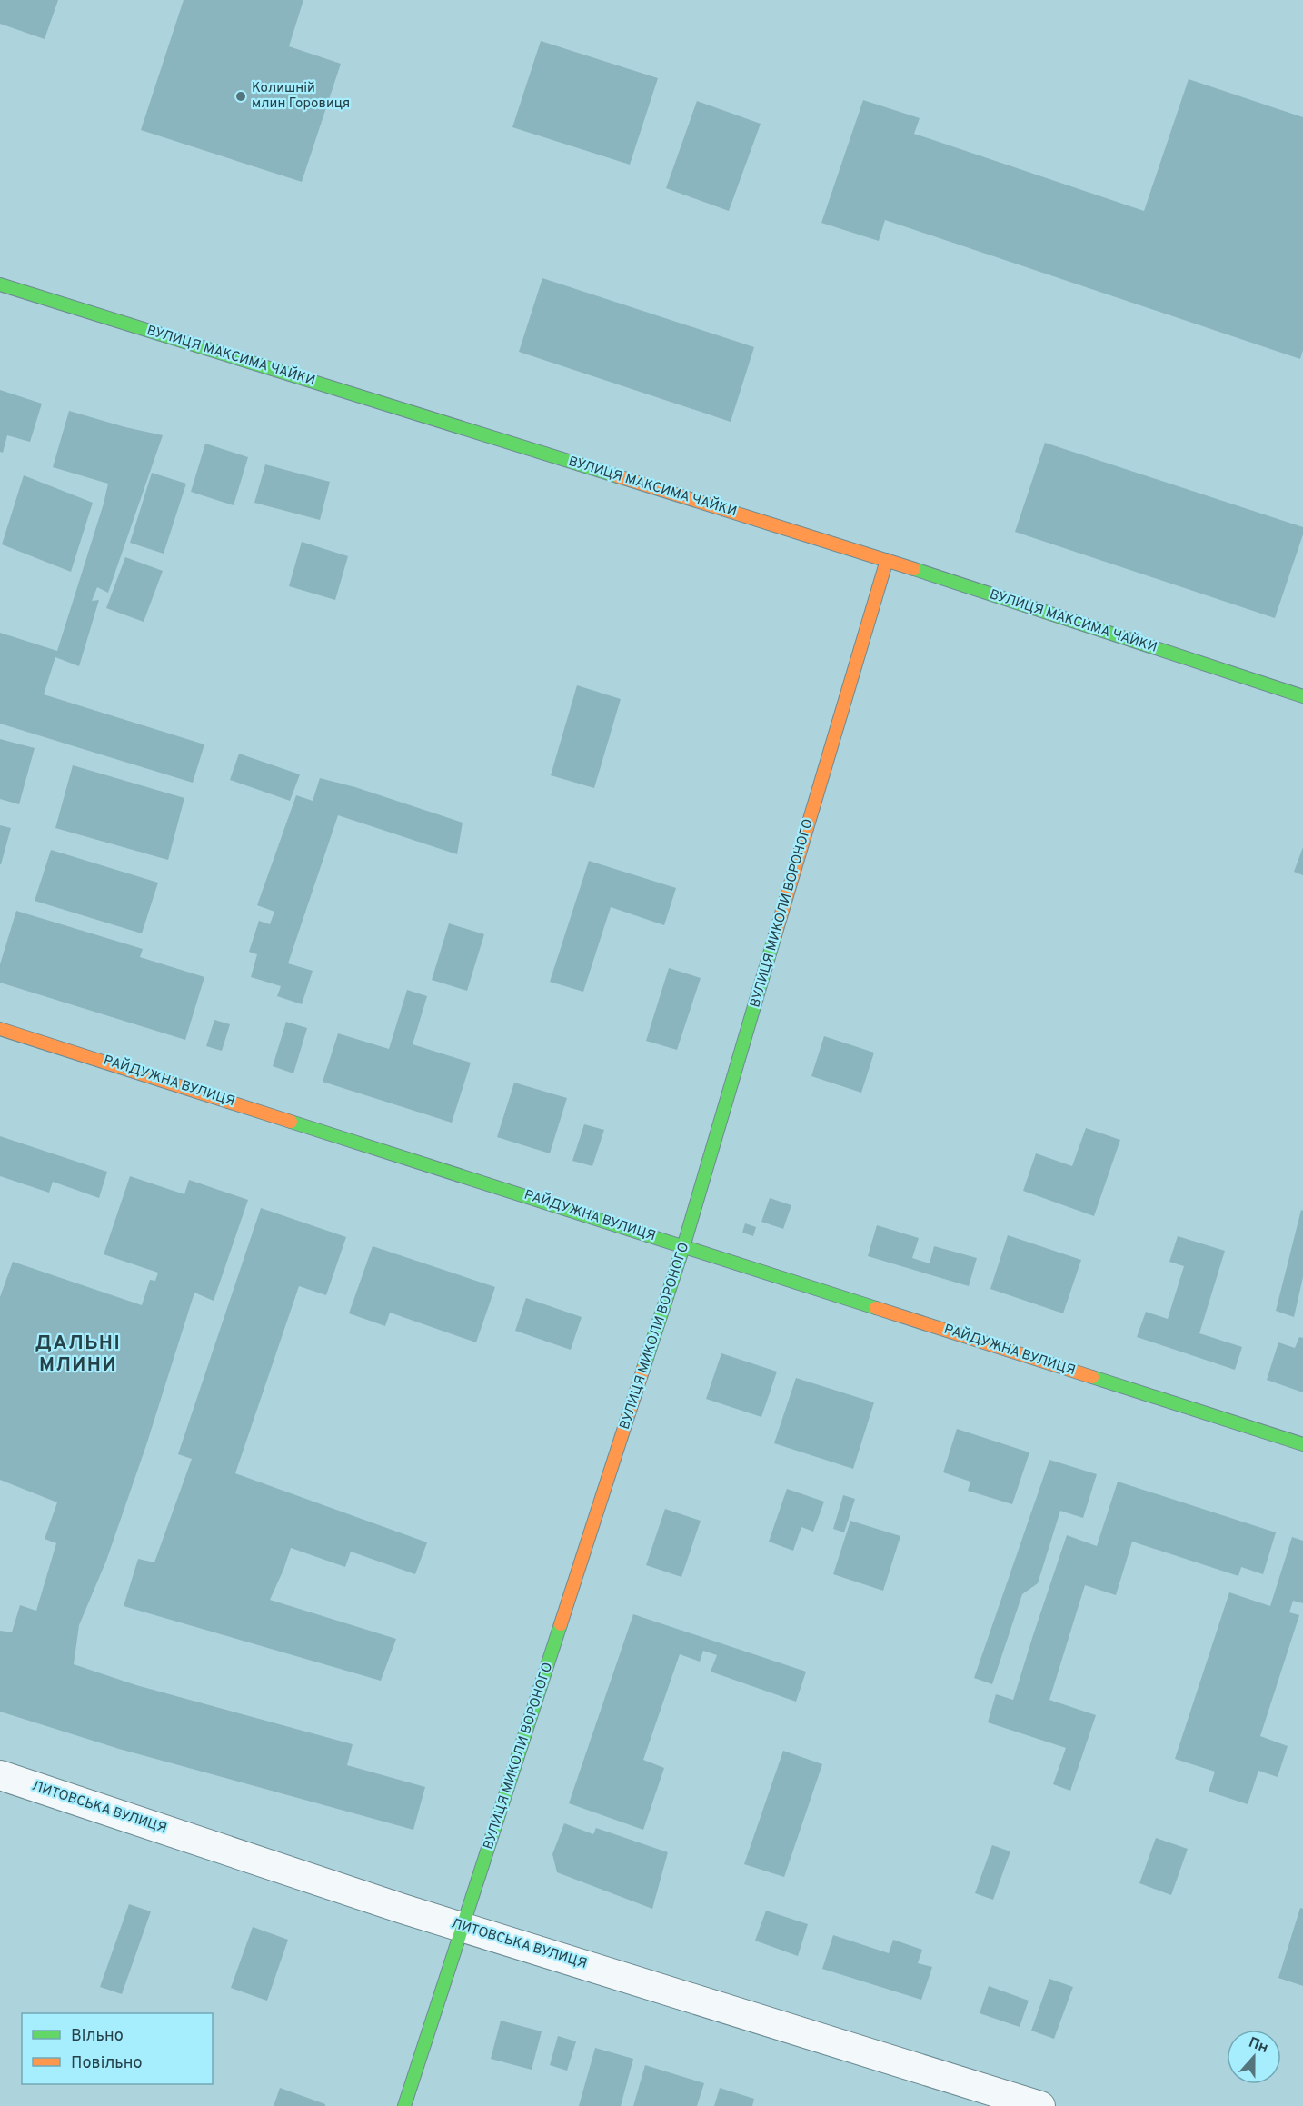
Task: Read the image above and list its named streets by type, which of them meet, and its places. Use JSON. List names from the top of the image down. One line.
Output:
{"streets":{"street":["ВУЛИЦЯ МАКСИМА ЧАЙКИ","ВУЛИЦЯ МИКОЛИ ВОРОНОГО","РАЙДУЖНА ВУЛИЦЯ","ЛИТОВСЬКА ВУЛИЦЯ"]},"crossings":[["ВУЛИЦЯ МАКСИМА ЧАЙКИ","ВУЛИЦЯ МИКОЛИ ВОРОНОГО"],["ВУЛИЦЯ МИКОЛИ ВОРОНОГО","РАЙДУЖНА ВУЛИЦЯ"],["ВУЛИЦЯ МИКОЛИ ВОРОНОГО","ЛИТОВСЬКА ВУЛИЦЯ"]],"districts":["ДАЛЬНІ МЛИНИ"],"places":["Колишній млин Горовиця"],"legend":["Вільно","Повільно"],"north":"top"}
